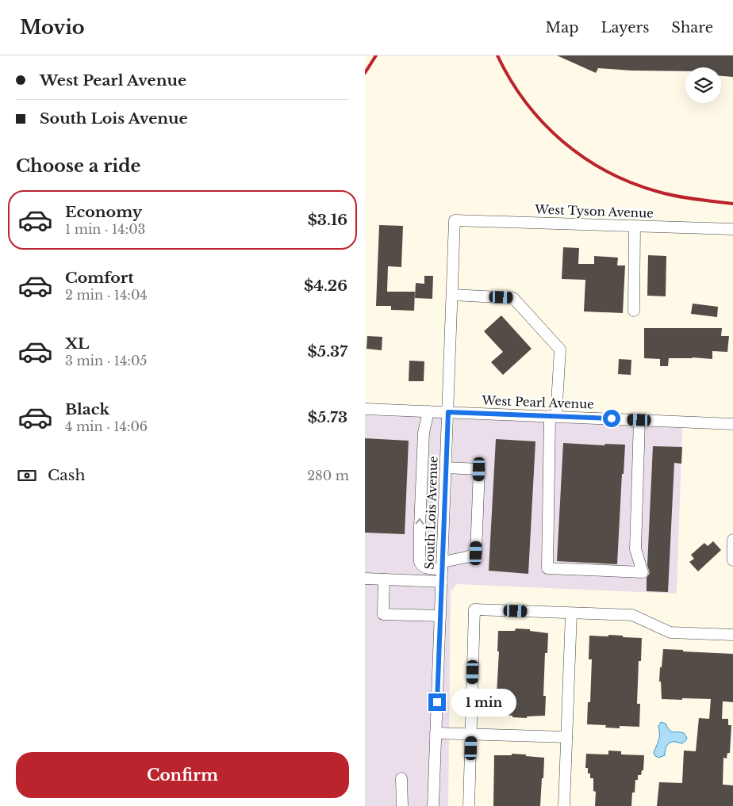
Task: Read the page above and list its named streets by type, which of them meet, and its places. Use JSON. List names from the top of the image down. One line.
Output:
{"streets":{"street":["West Tyson Avenue","West Pearl Avenue","South Lois Avenue"]},"crossings":[["West Tyson Avenue","South Lois Avenue"],["West Pearl Avenue","South Lois Avenue"]],"page":{"header":"Movio","nav":["Map","Layers","Share"],"banner":["West Pearl Avenue","South Lois Avenue"],"heading":"Choose a ride","list":[{"name":"Economy","note":"1 min · 14:03","value":"$3.16"},{"name":"Comfort","note":"2 min · 14:04","value":"$4.26"},{"name":"XL","note":"3 min · 14:05","value":"$5.37"},{"name":"Black","note":"4 min · 14:06","value":"$5.73"}],"pay":["Cash","280 m"],"bubble":"1 min","buttons":"Confirm"}}
